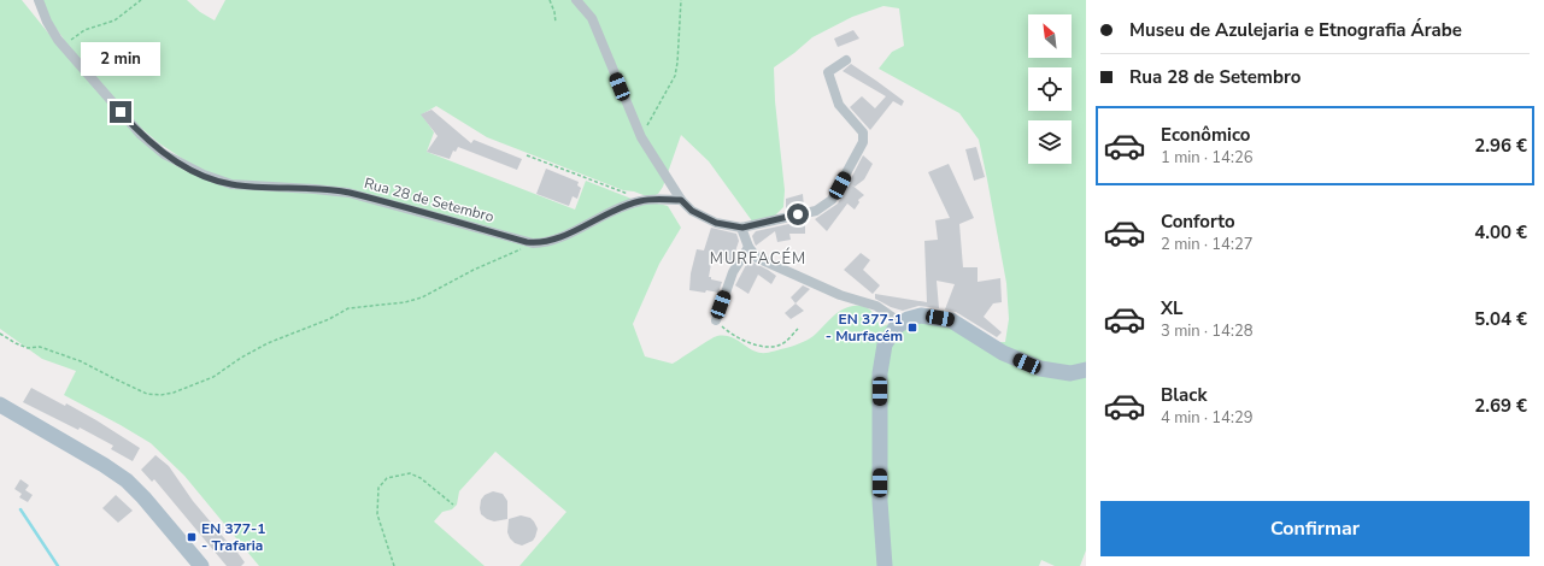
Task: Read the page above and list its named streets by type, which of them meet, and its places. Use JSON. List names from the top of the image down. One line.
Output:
{"streets":{"street":["Rua 28 de Setembro"]},"districts":["MURFACÉM"],"places":{"transit":["EN 377-1 - Murfacém","EN 377-1 - Trafaria"]},"north":"top left","page":{"banner":["Museu de Azulejaria e Etnografia Árabe","Rua 28 de Setembro"],"bubble":"2 min","list":[{"name":"Econômico","note":"1 min · 14:26","value":"2.96 €"},{"name":"Conforto","note":"2 min · 14:27","value":"4.00 €"},{"name":"XL","note":"3 min · 14:28","value":"5.04 €"},{"name":"Black","note":"4 min · 14:29","value":"2.69 €"}],"buttons":"Confirmar"}}
